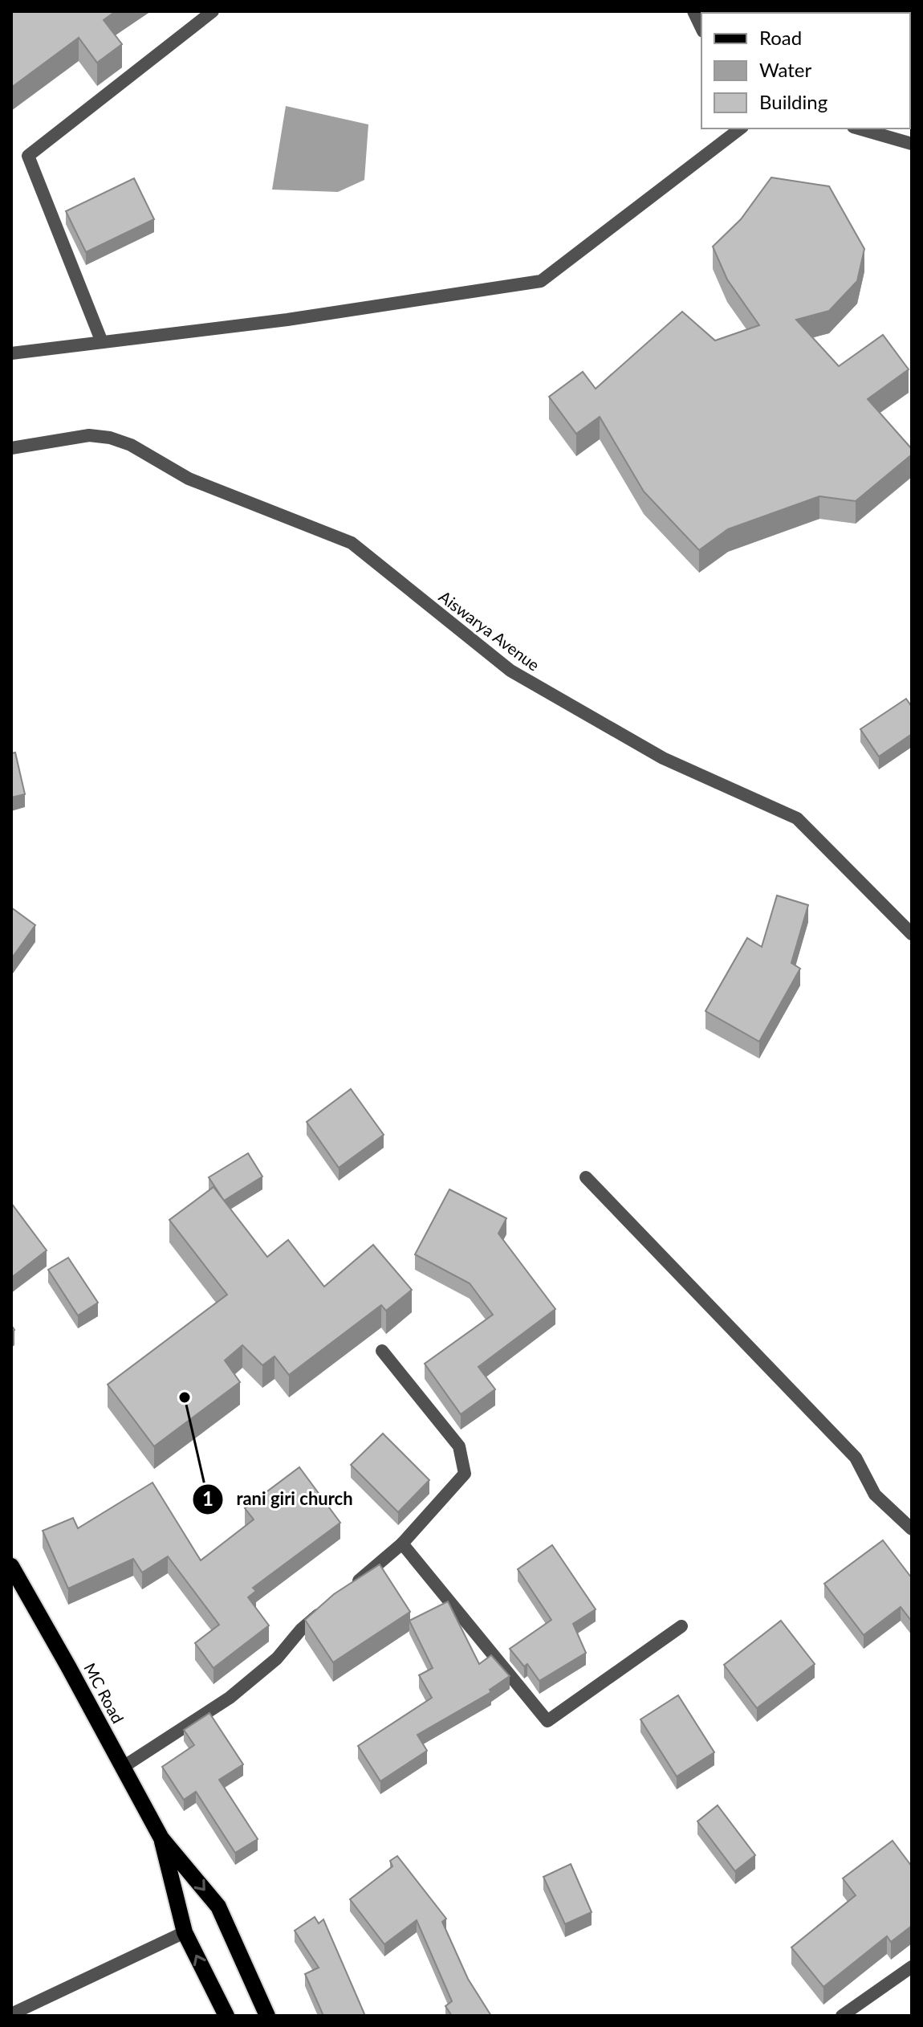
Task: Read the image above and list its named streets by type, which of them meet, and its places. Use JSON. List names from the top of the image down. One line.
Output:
{"streets":{"main road":["MC Road"],"street":["Aiswarya Avenue"]},"places":["rani giri church"],"legend":["Road","Water","Building"]}
